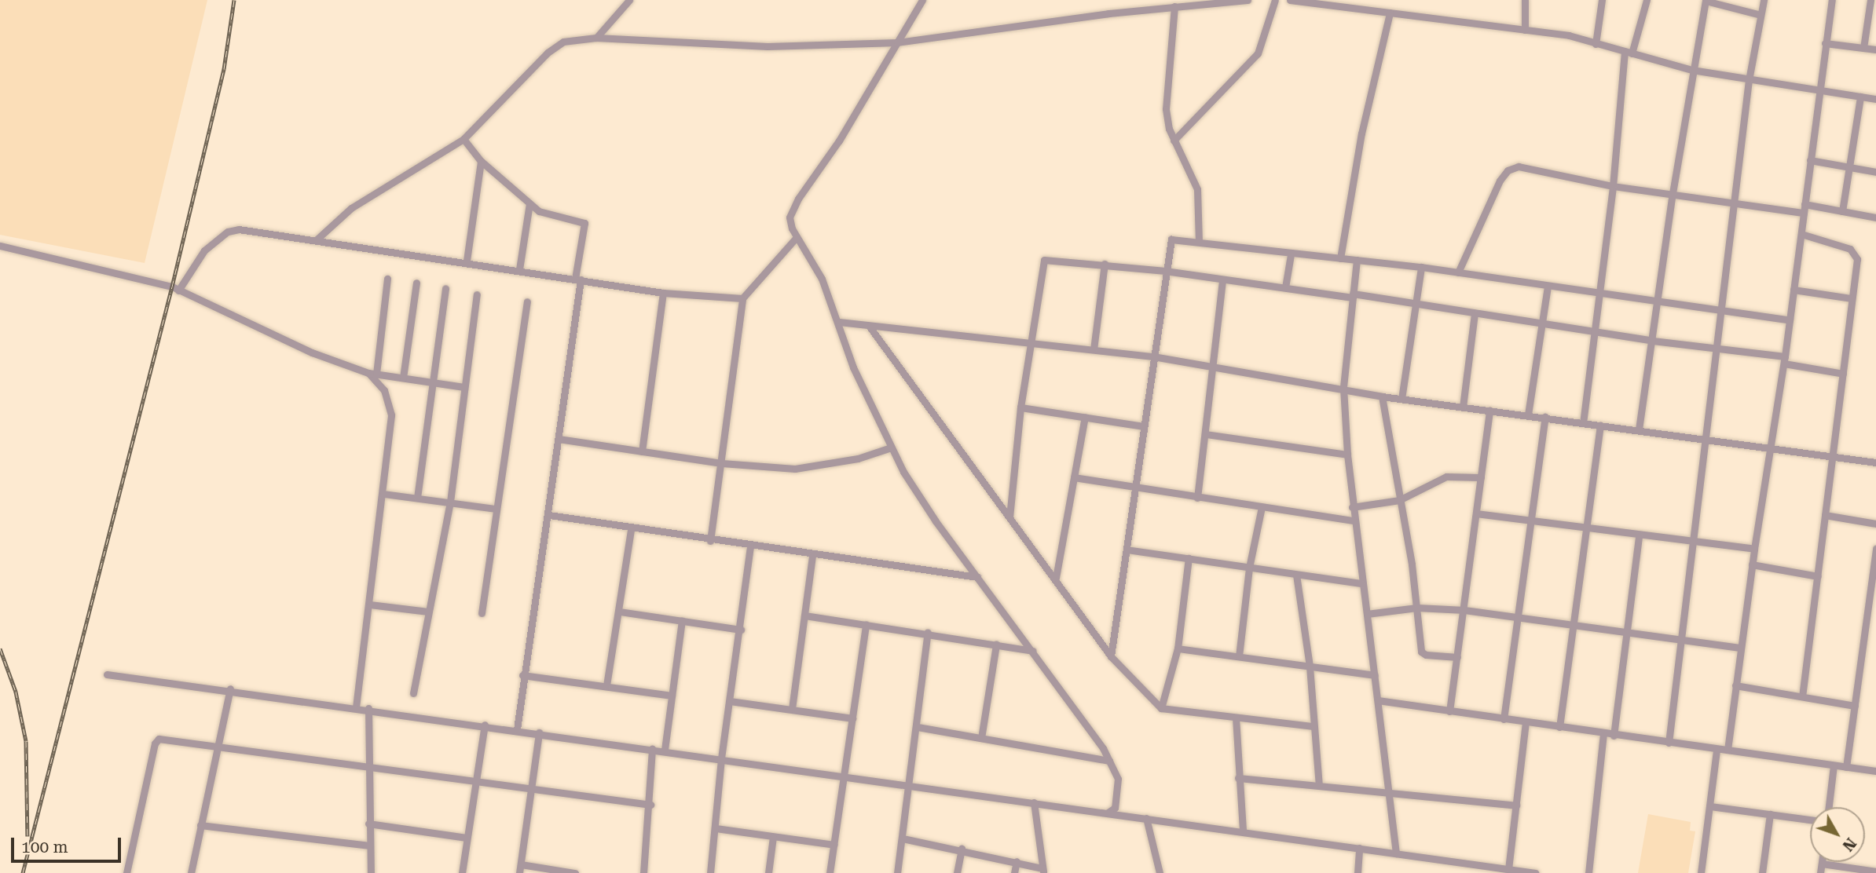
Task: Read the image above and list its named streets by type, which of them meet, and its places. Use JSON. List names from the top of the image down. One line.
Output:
{"scale_bar":"100 m","north":"bottom right"}
